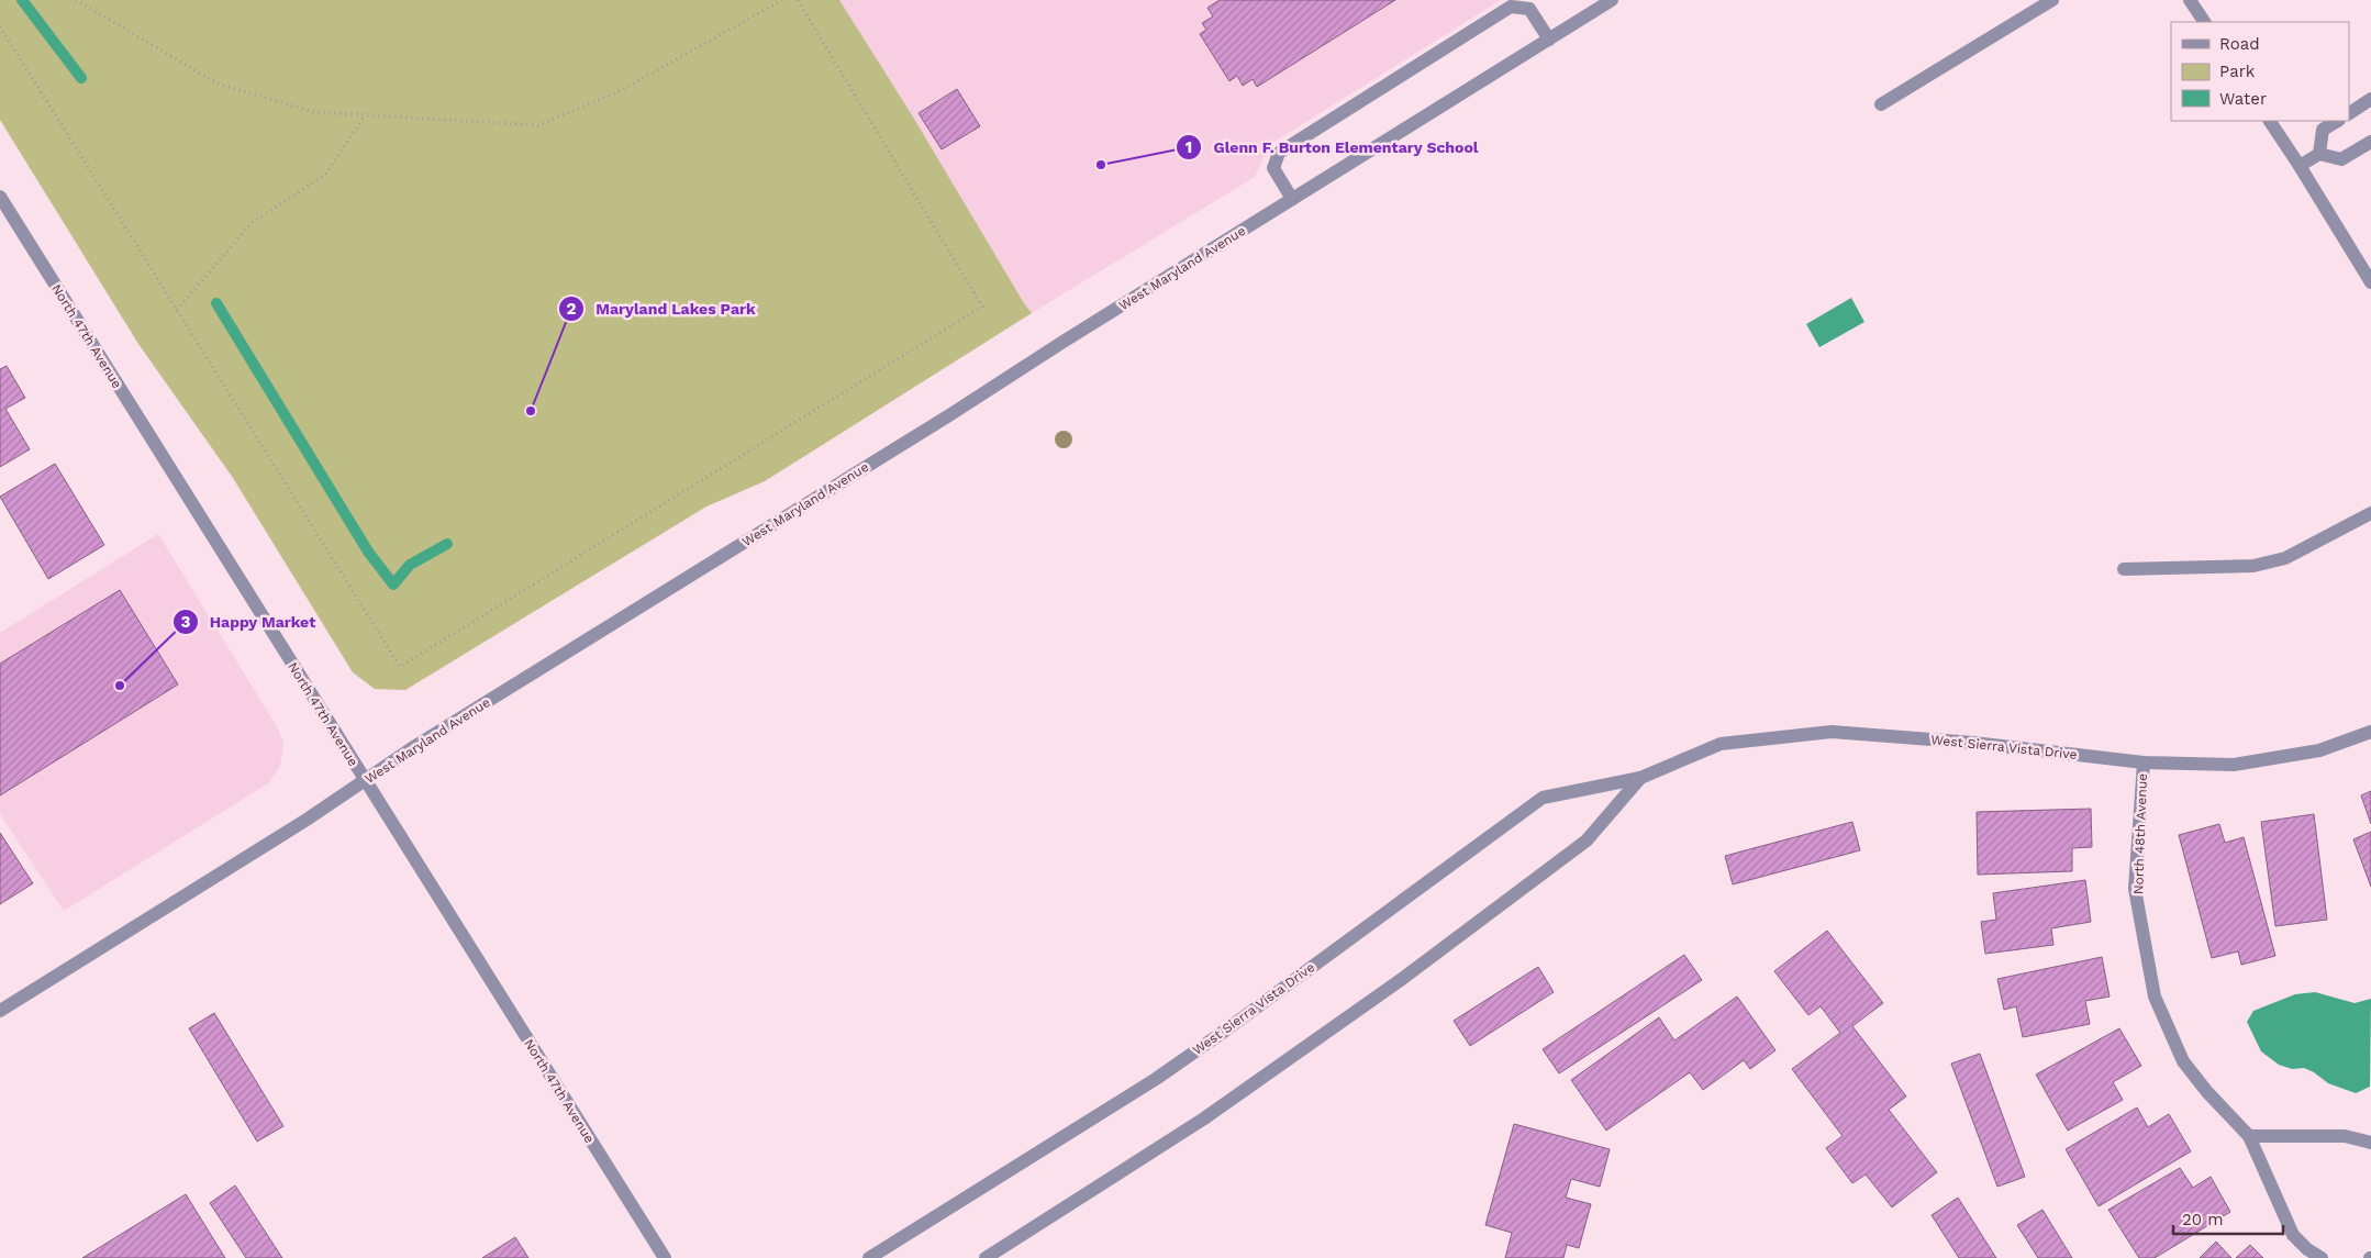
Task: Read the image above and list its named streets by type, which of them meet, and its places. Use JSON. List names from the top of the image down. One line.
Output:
{"streets":{"street":["West Maryland Avenue","North 47th Avenue","West Sierra Vista Drive","North 48th Avenue"]},"crossings":[["West Maryland Avenue","North 47th Avenue"],["West Sierra Vista Drive","North 48th Avenue"]],"places":["Glenn F. Burton Elementary School","Maryland Lakes Park","Happy Market"],"legend":["Road","Park","Water"],"scale_bar":"20 m"}
